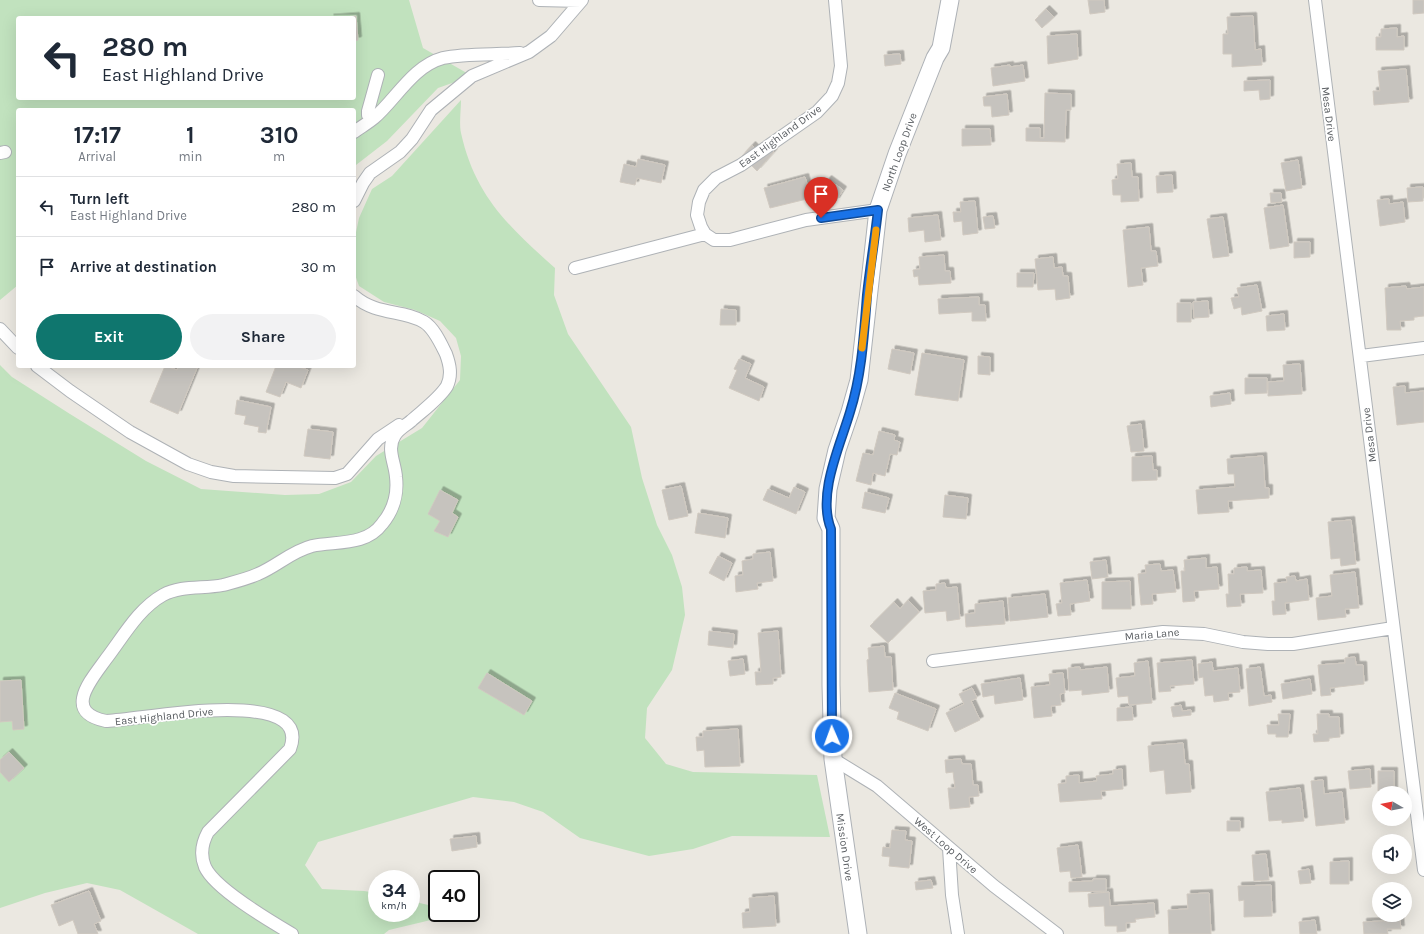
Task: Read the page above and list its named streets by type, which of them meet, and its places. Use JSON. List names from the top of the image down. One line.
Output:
{"streets":{"street":["Mesa Drive","East Highland Drive","North Loop Drive","Maria Lane","West Loop Drive","Mission Drive"]},"crossings":[["Mesa Drive","Maria Lane"],["North Loop Drive","West Loop Drive"],["North Loop Drive","Mission Drive"],["West Loop Drive","Mission Drive"]],"north":"left","page":{"turn":["280 m","East Highland Drive"],"eta":["17:17","Arrival","1","min","310","m"],"list":[{"name":"Turn left","note":"East Highland Drive","value":"280 m"},{"name":"Arrive at destination","value":"30 m"}],"buttons":["Exit","Share"],"speed":"34 km/h","limit":"40"}}
